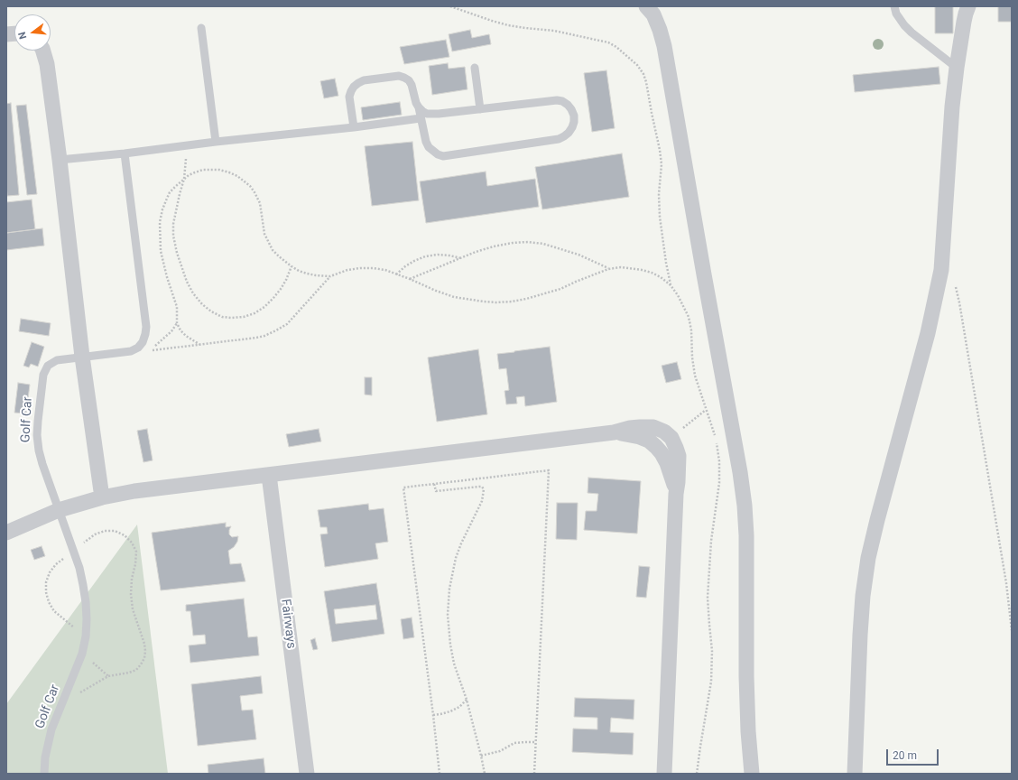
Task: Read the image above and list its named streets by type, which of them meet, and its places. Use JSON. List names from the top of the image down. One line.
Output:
{"streets":{"street":["Fairways"],"lane":["Golf Car"]},"scale_bar":"20 m","north":"left"}
